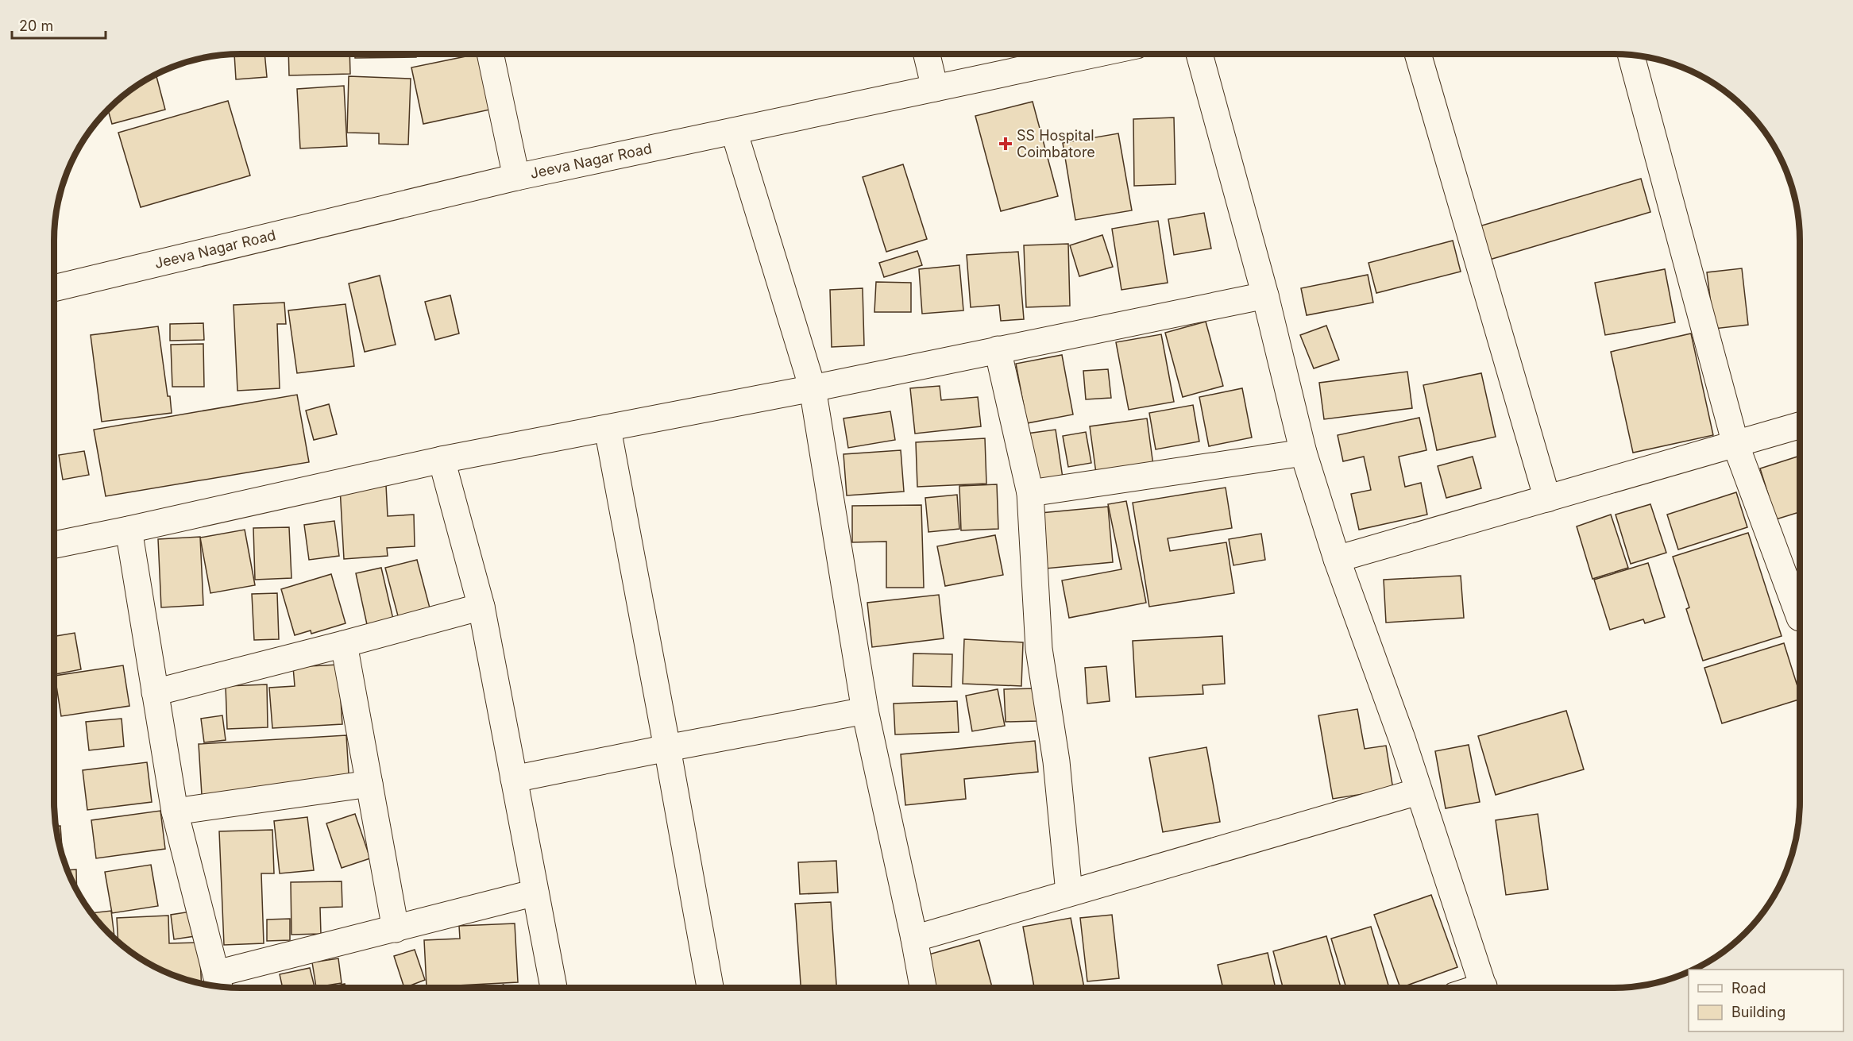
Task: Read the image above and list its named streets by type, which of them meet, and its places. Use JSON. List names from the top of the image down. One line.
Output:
{"streets":{"street":["Jeeva Nagar Road"]},"places":{"health":["SS Hospital Coimbatore"]},"legend":["Road","Building"],"scale_bar":"20 m"}
